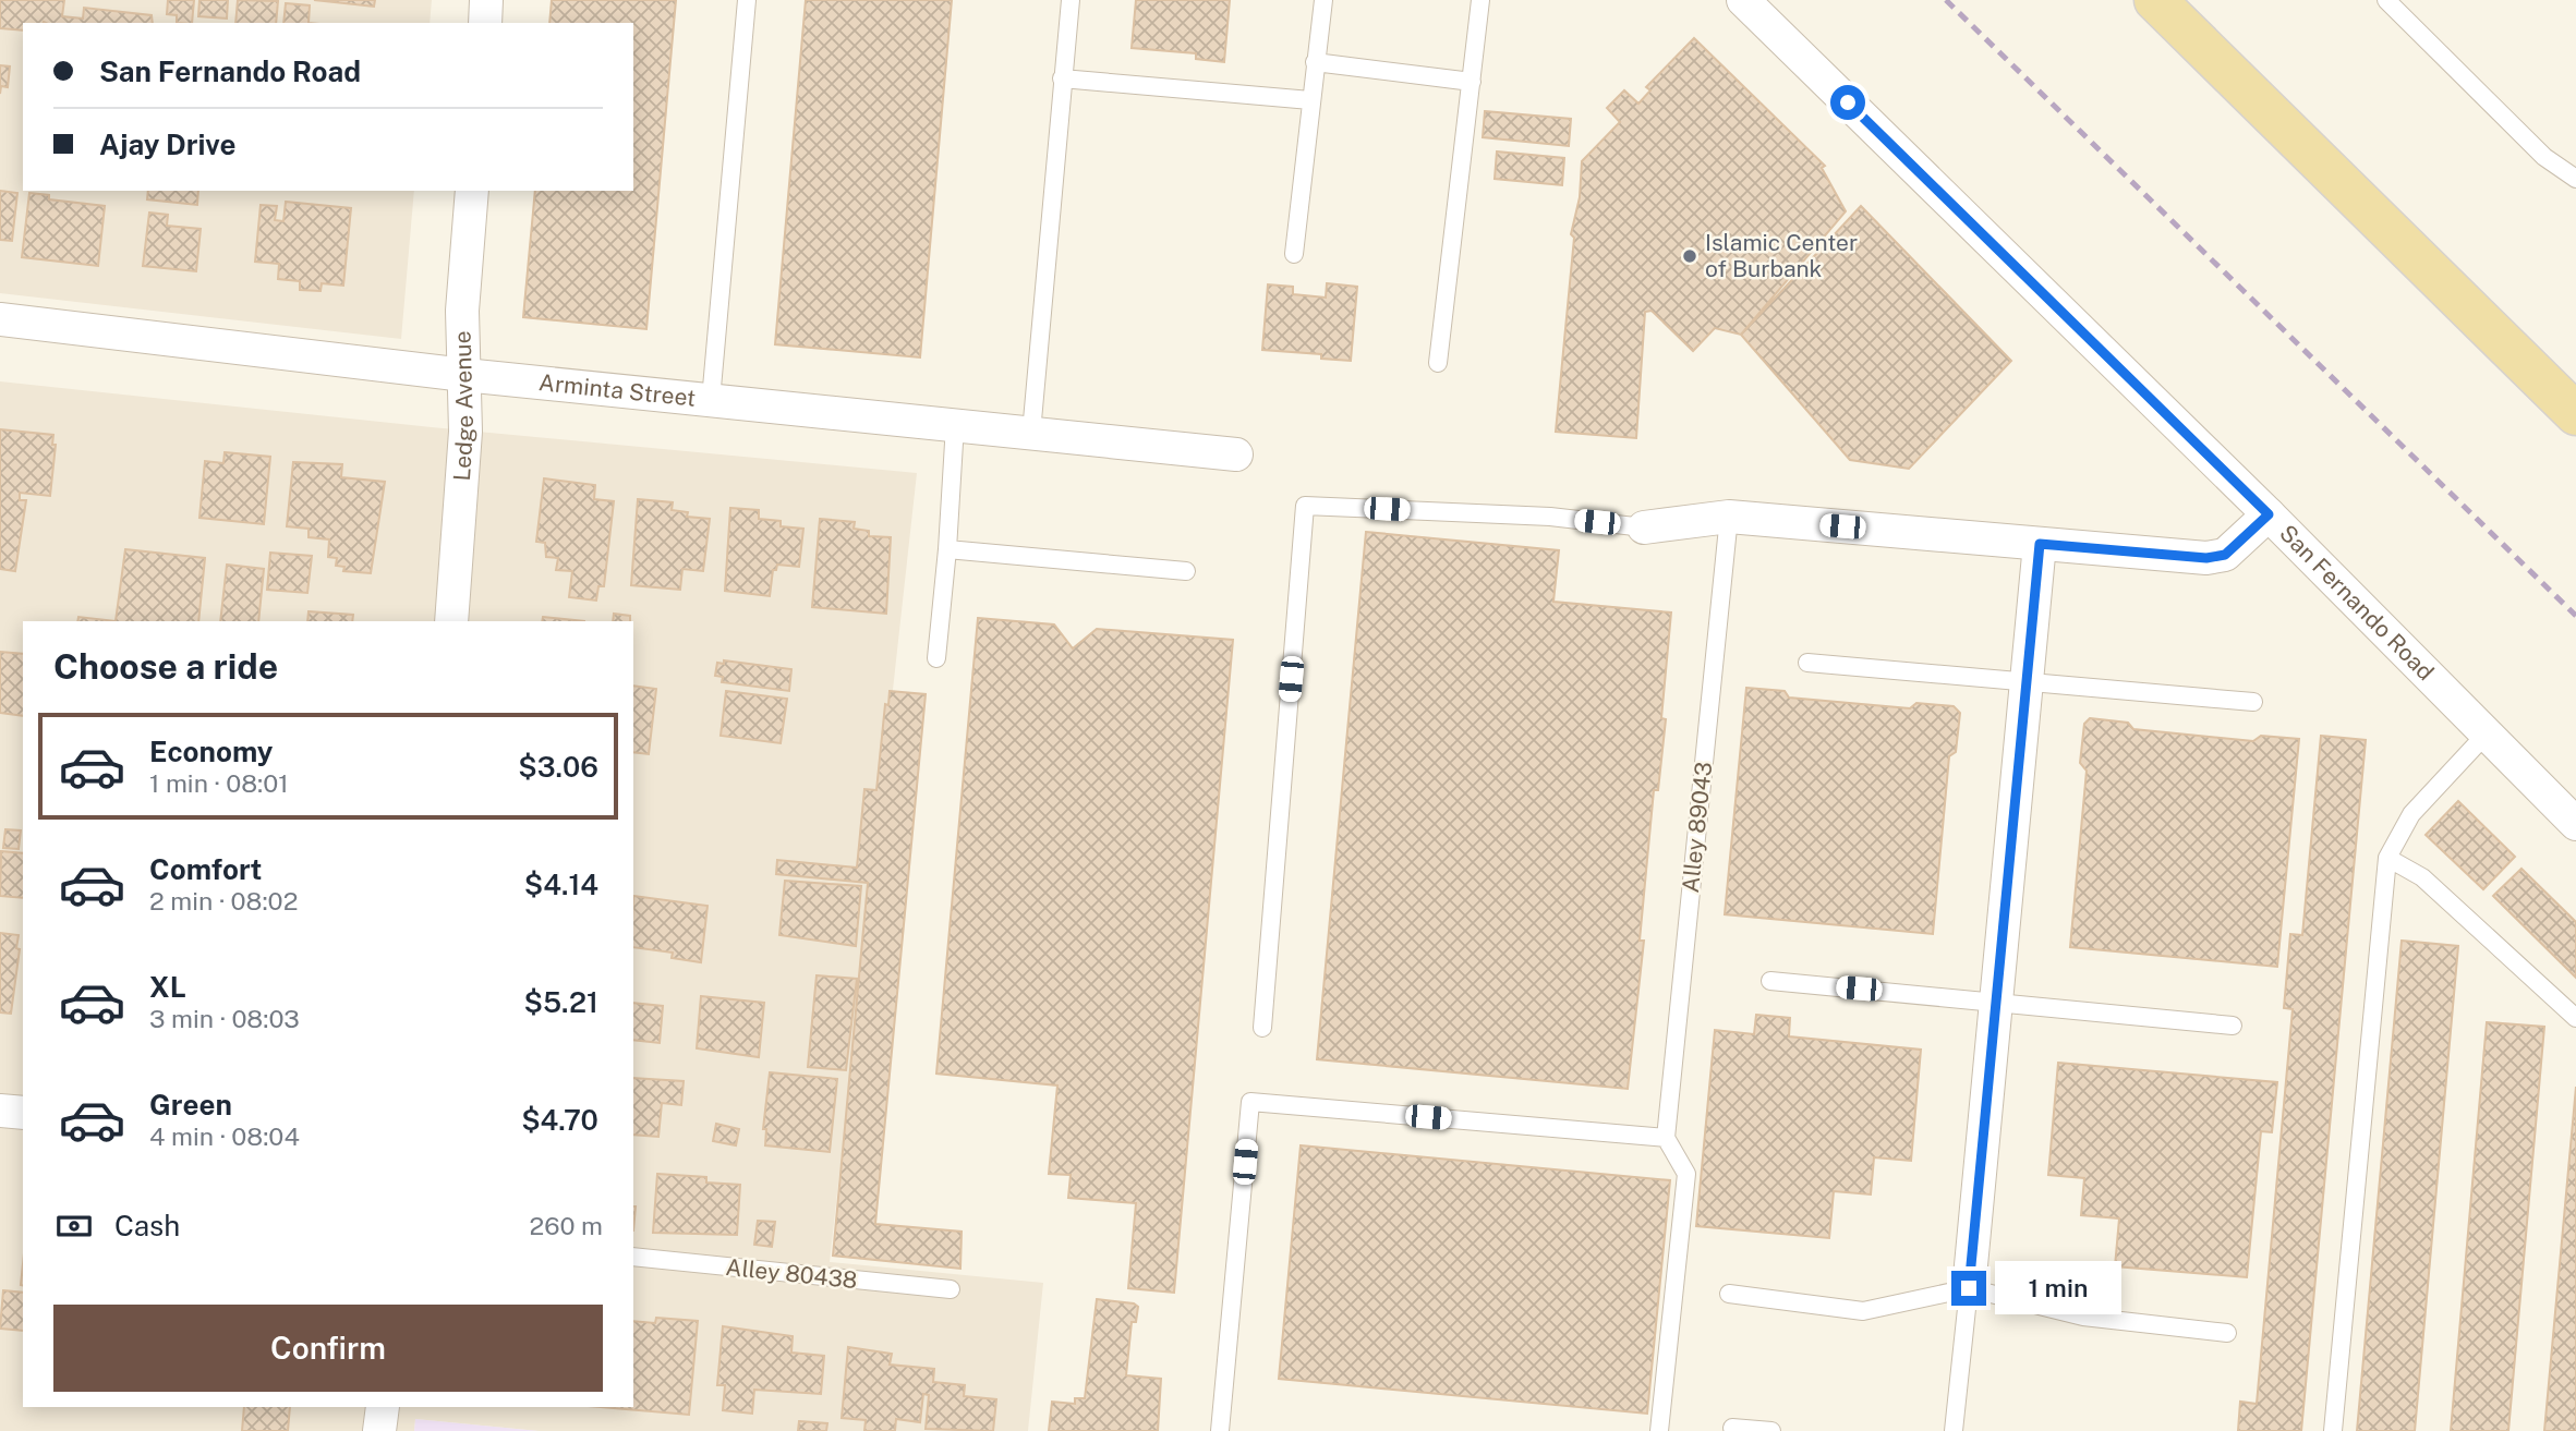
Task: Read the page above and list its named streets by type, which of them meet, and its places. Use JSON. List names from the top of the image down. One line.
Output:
{"streets":{"street":["Arminta Street","Ledge Avenue","San Fernando Road"],"lane":["Alley 89043","Alley 80438"]},"crossings":[["Arminta Street","Ledge Avenue"]],"places":["Islamic Center of Burbank"],"page":{"banner":["San Fernando Road","Ajay Drive"],"heading":"Choose a ride","list":[{"name":"Economy","note":"1 min · 08:01","value":"$3.06"},{"name":"Comfort","note":"2 min · 08:02","value":"$4.14"},{"name":"XL","note":"3 min · 08:03","value":"$5.21"},{"name":"Green","note":"4 min · 08:04","value":"$4.70"}],"pay":["Cash","260 m"],"bubble":"1 min","buttons":"Confirm"}}
